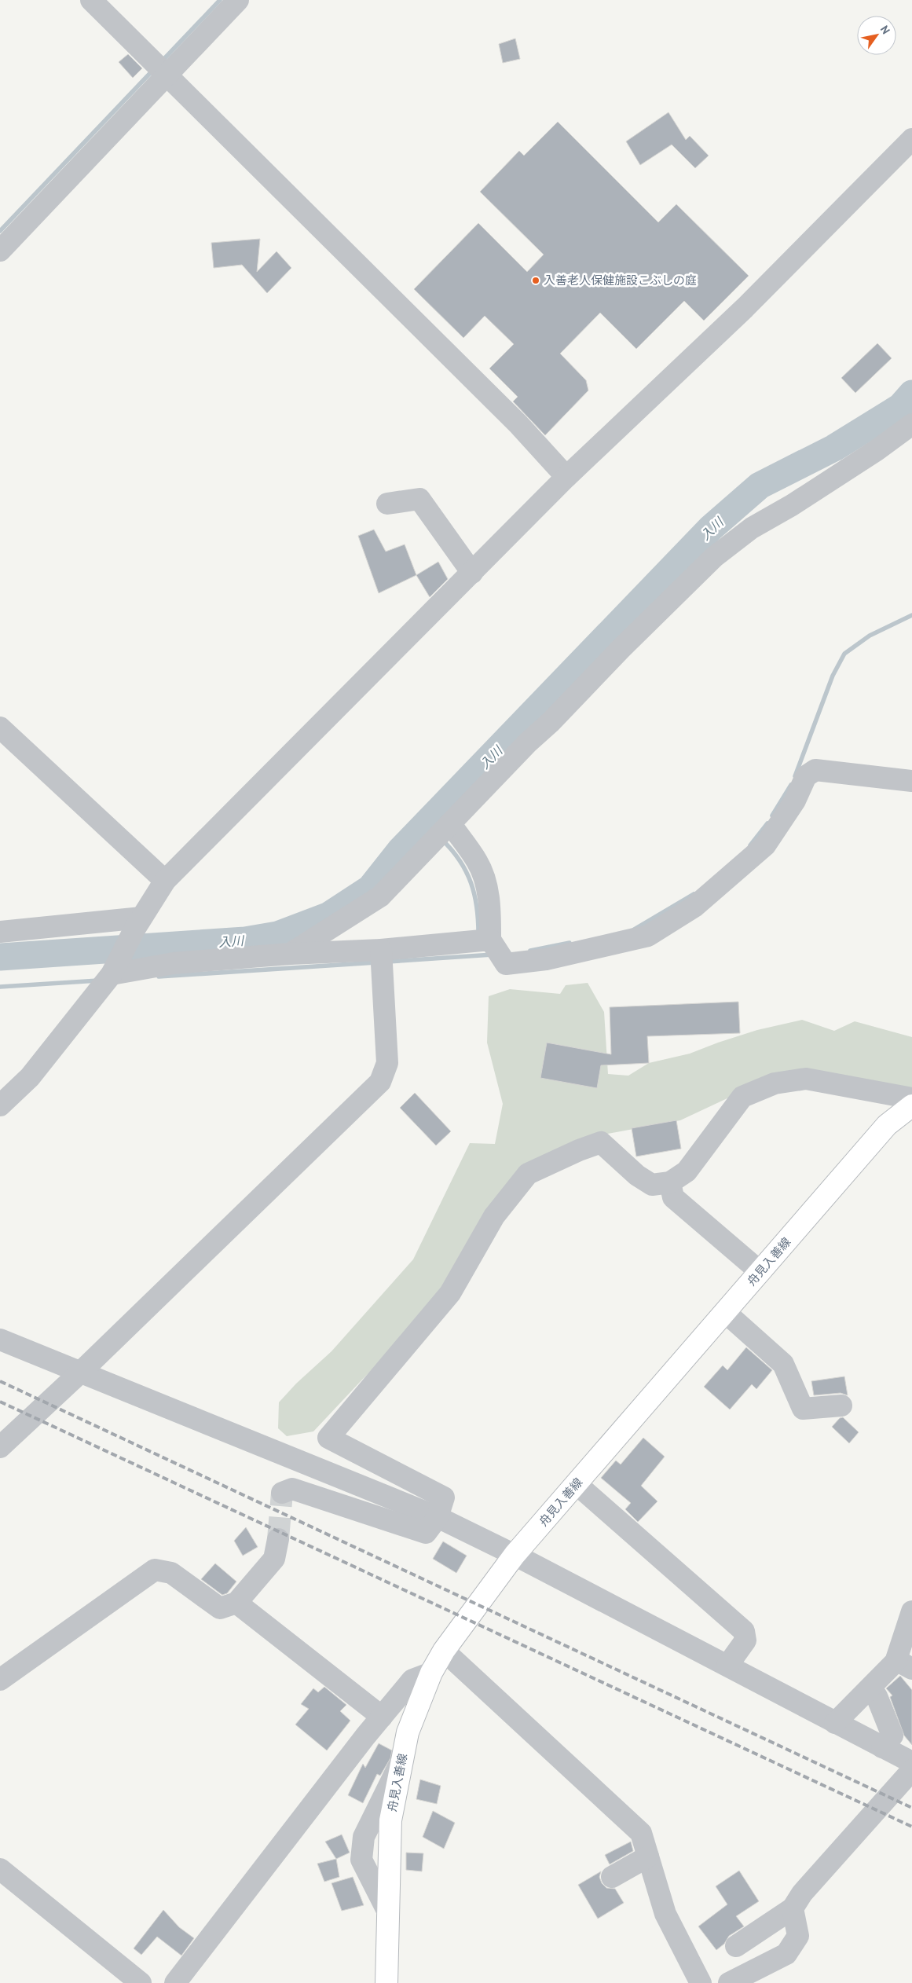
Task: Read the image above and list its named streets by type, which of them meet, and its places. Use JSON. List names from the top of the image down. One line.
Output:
{"streets":{"main road":["舟見入善線"]},"water":["入川"],"places":["入善老人保健施設こぶしの庭"],"north":"top right"}
